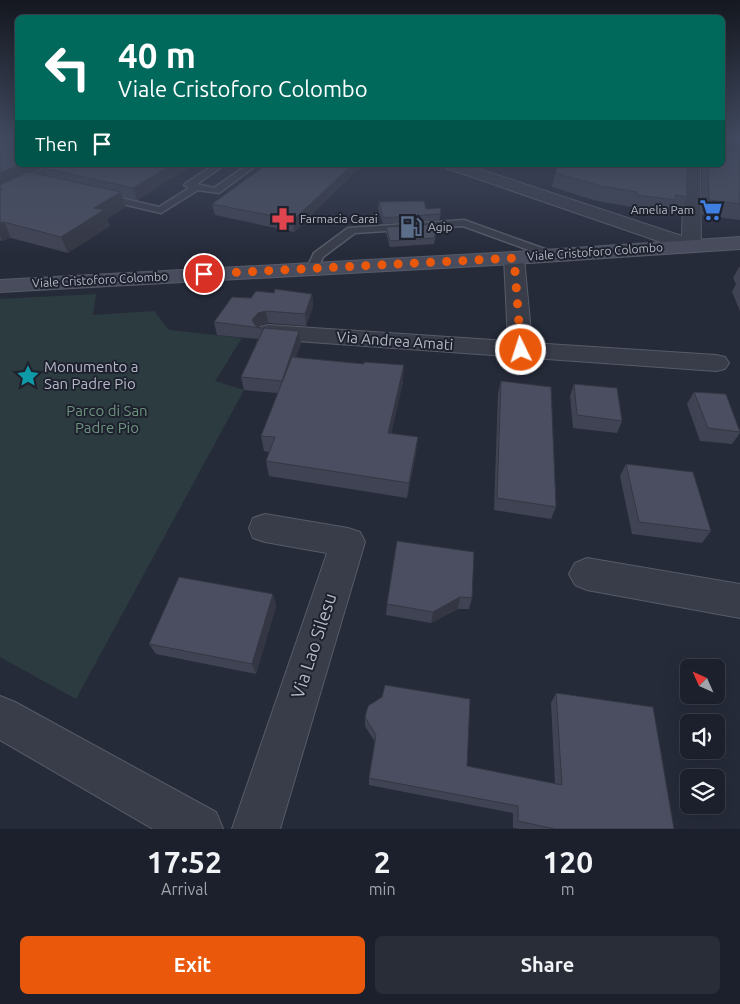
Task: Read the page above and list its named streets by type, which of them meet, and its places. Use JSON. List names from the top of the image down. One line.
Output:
{"streets":{"main road":["Viale Cristoforo Colombo"],"street":["Via Andrea Amati","Via Lao Silesu"]},"parks":["Parco di San Padre Pio"],"places":{"supermarket":["Amelia Pam"],"pharmacy":["Farmacia Carai"],"fuel station":["Agip"],"place":["Monumento a San Padre Pio"]},"north":"top left","page":{"turn":["40 m","Viale Cristoforo Colombo"],"then":"Then","eta":["17:52","Arrival","2","min","120","m"],"buttons":["Exit","Share"]}}
